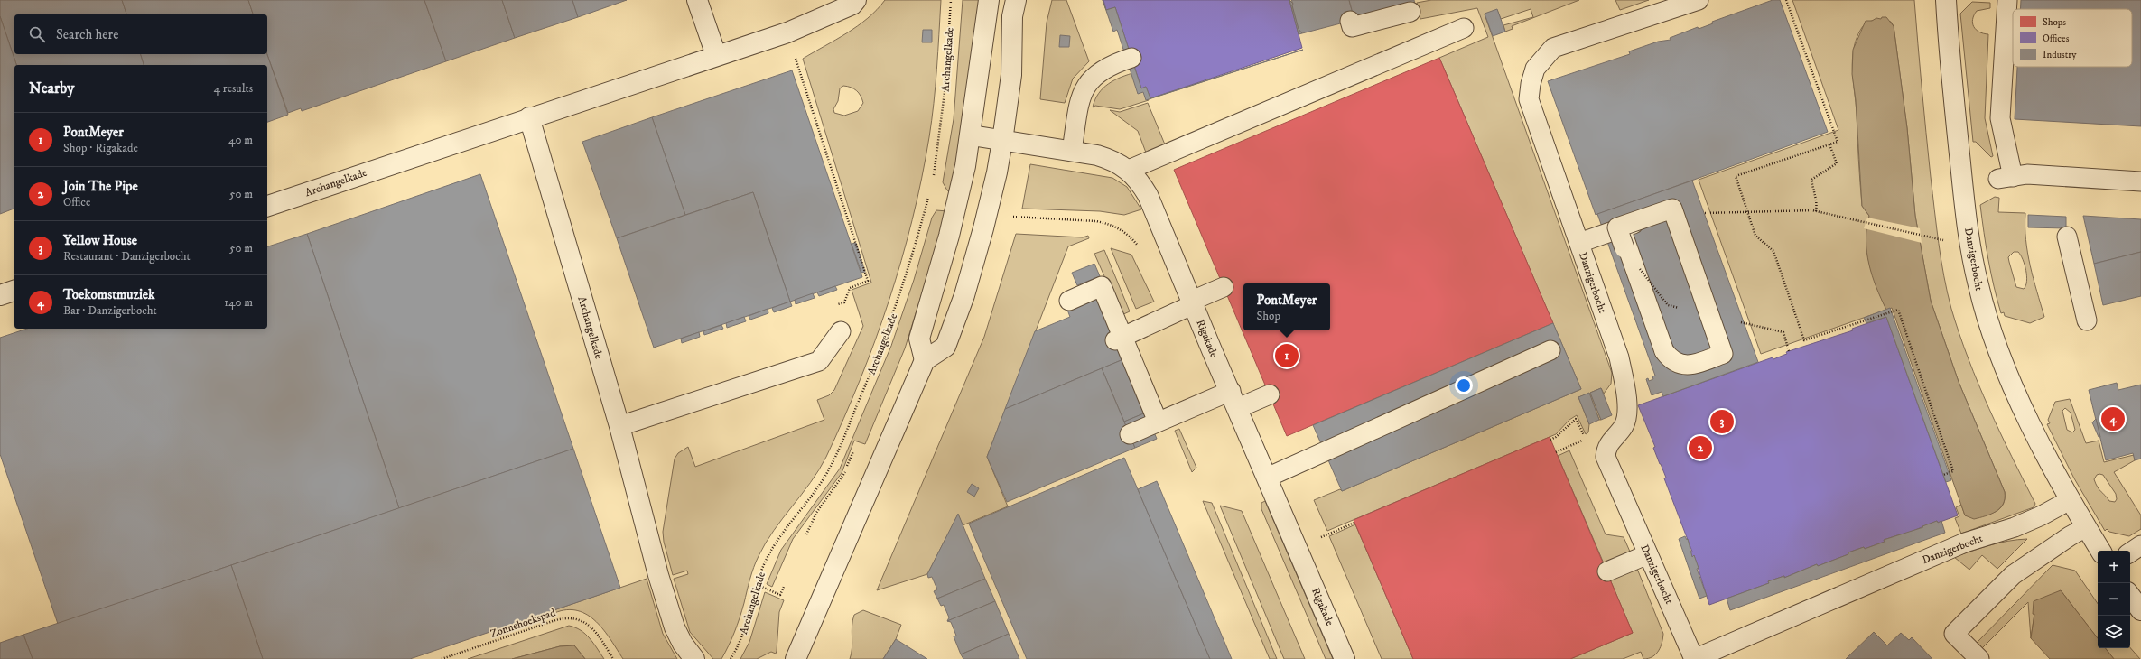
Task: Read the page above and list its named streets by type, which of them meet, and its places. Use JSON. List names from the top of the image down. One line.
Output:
{"streets":{"street":["Archangelkade","Danzigerbocht","Rigakade"],"path":["Zonnehoekspad"]},"legend":["Shops","Offices","Industry"],"page":{"search":"Search here","heading":["Nearby","4 results"],"list":[{"mark":"1","name":"PontMeyer","note":"Shop · Rigakade","value":"40 m"},{"mark":"2","name":"Join The Pipe","note":"Office","value":"50 m"},{"mark":"3","name":"Yellow House","note":"Restaurant · Danzigerbocht","value":"50 m"},{"mark":"4","name":"Toekomstmuziek","note":"Bar · Danzigerbocht","value":"140 m"}],"popup":["PontMeyer","Shop"],"pins":["1","4","3","2"],"map_buttons":["+","−"]}}
